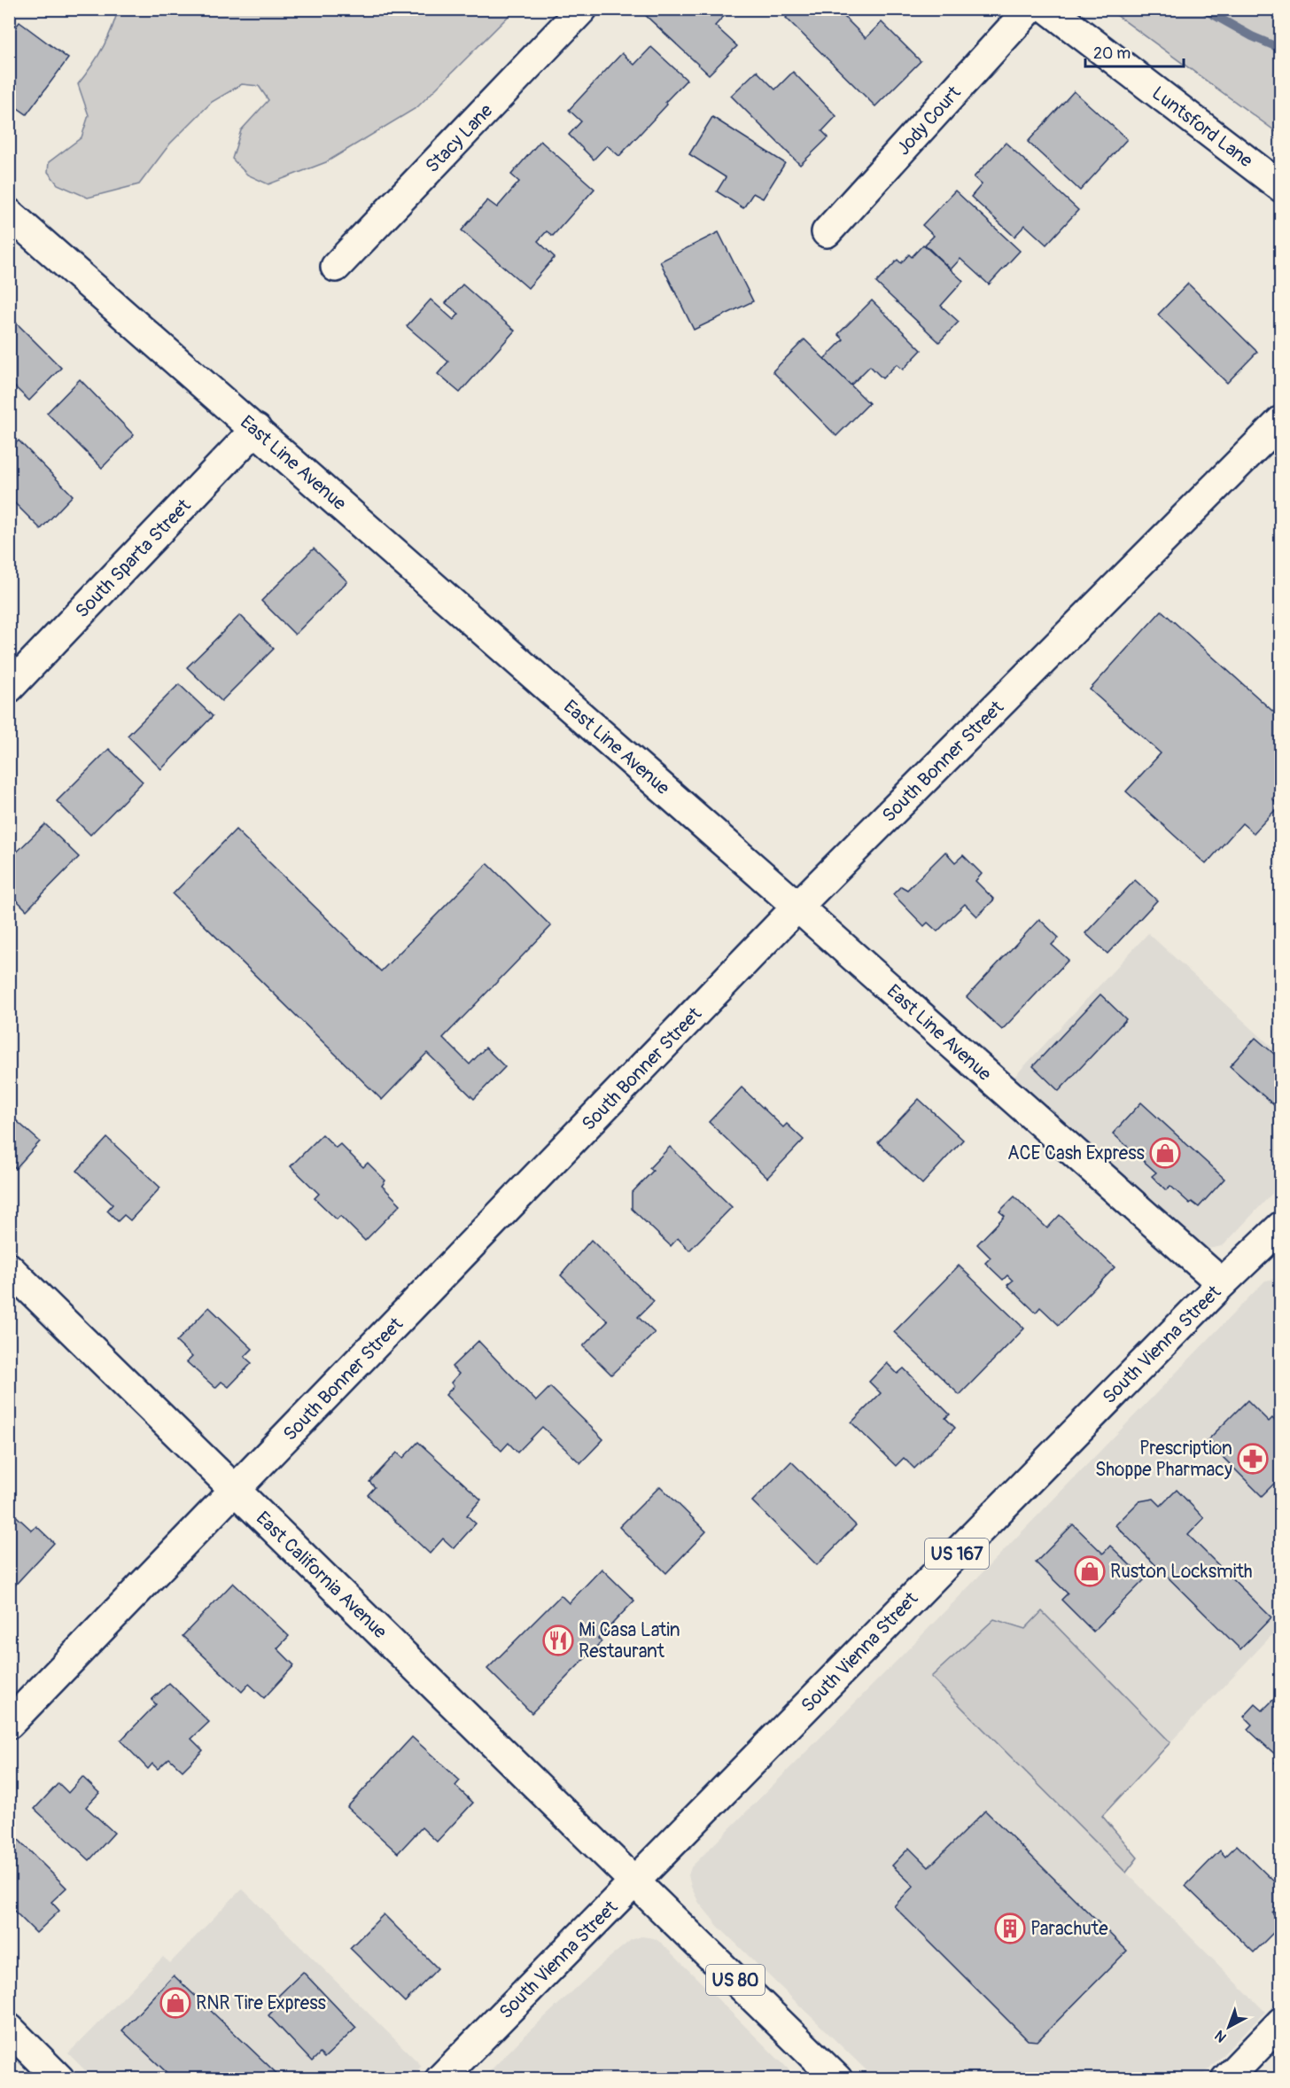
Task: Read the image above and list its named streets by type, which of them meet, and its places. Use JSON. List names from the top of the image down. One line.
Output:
{"streets":{"main road":["Jody Court","Luntsford Lane","Stacy Lane","East Line Avenue","South Sparta Street","South Bonner Street","South Vienna Street","US 167","East California Avenue","US 80"]},"crossings":[["East Line Avenue","South Sparta Street"],["East Line Avenue","South Bonner Street"],["East Line Avenue","South Vienna Street"],["South Bonner Street","East California Avenue"],["South Vienna Street","East California Avenue"],["South Vienna Street","US 80"],["East California Avenue","US 80"]],"places":{"shop":["ACE Cash Express","Ruston Locksmith","RNR Tire Express"],"pharmacy":["Prescription Shoppe Pharmacy"],"restaurant":["Mi Casa Latin Restaurant"],"building":["Parachute"]},"scale_bar":"20 m","north":"bottom left"}
